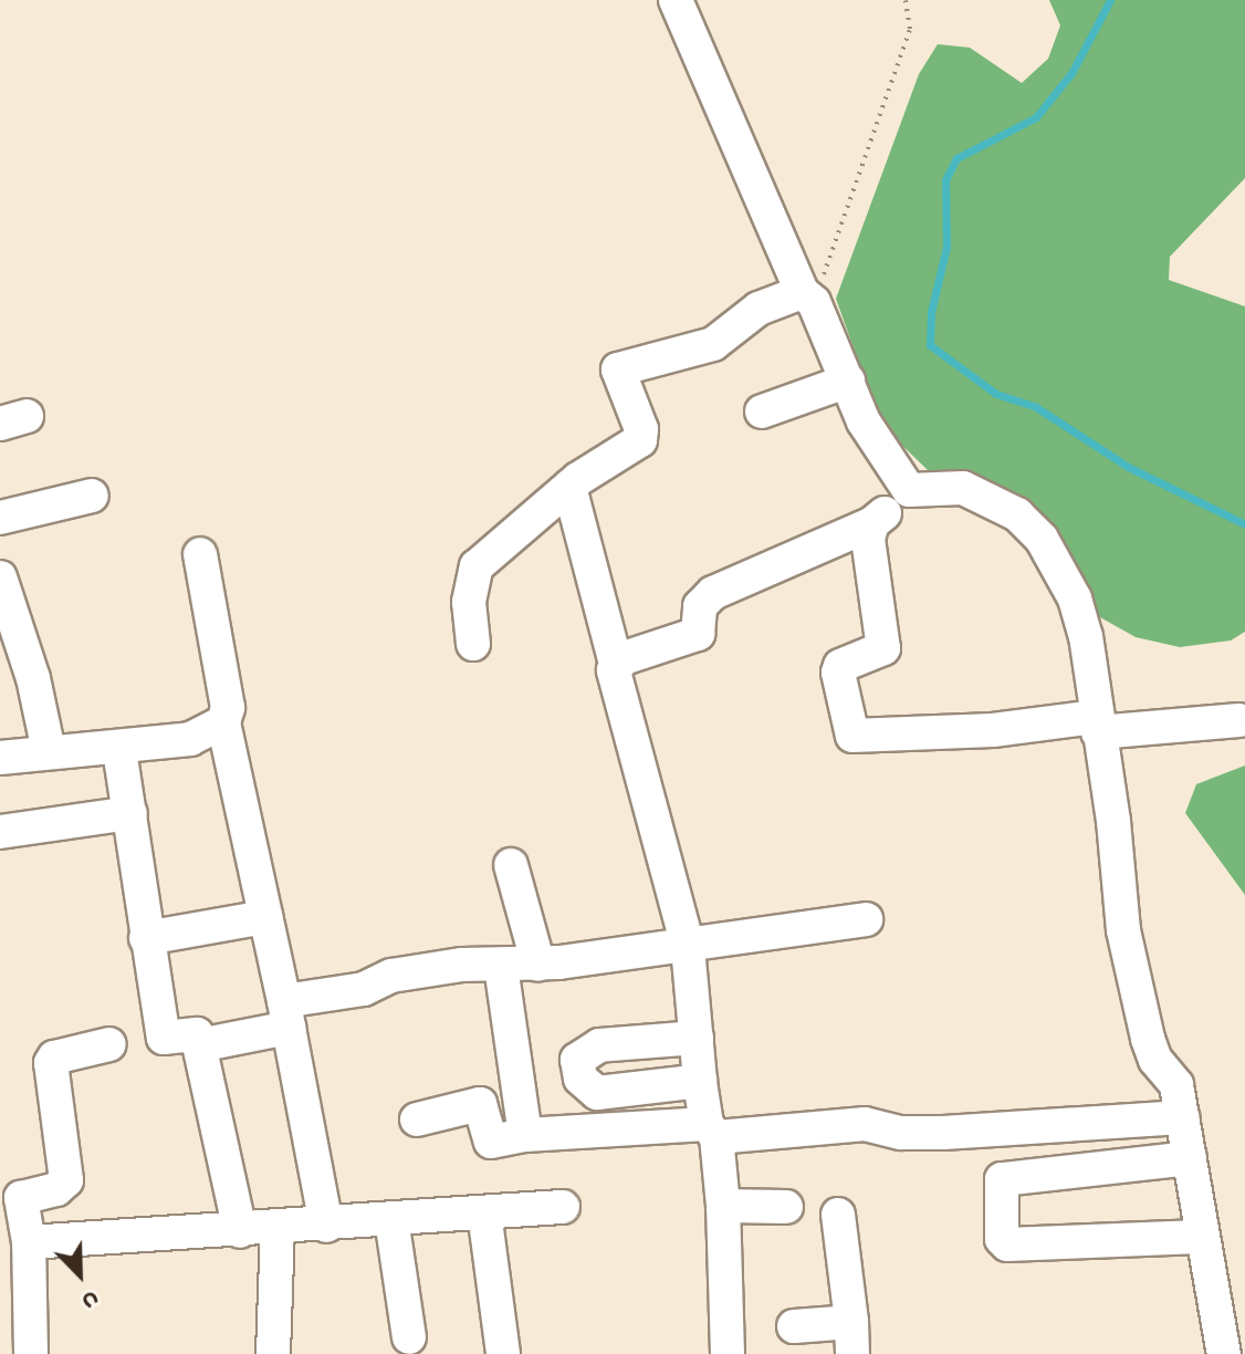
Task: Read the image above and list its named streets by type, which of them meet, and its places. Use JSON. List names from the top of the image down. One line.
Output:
{"north":"bottom right"}
